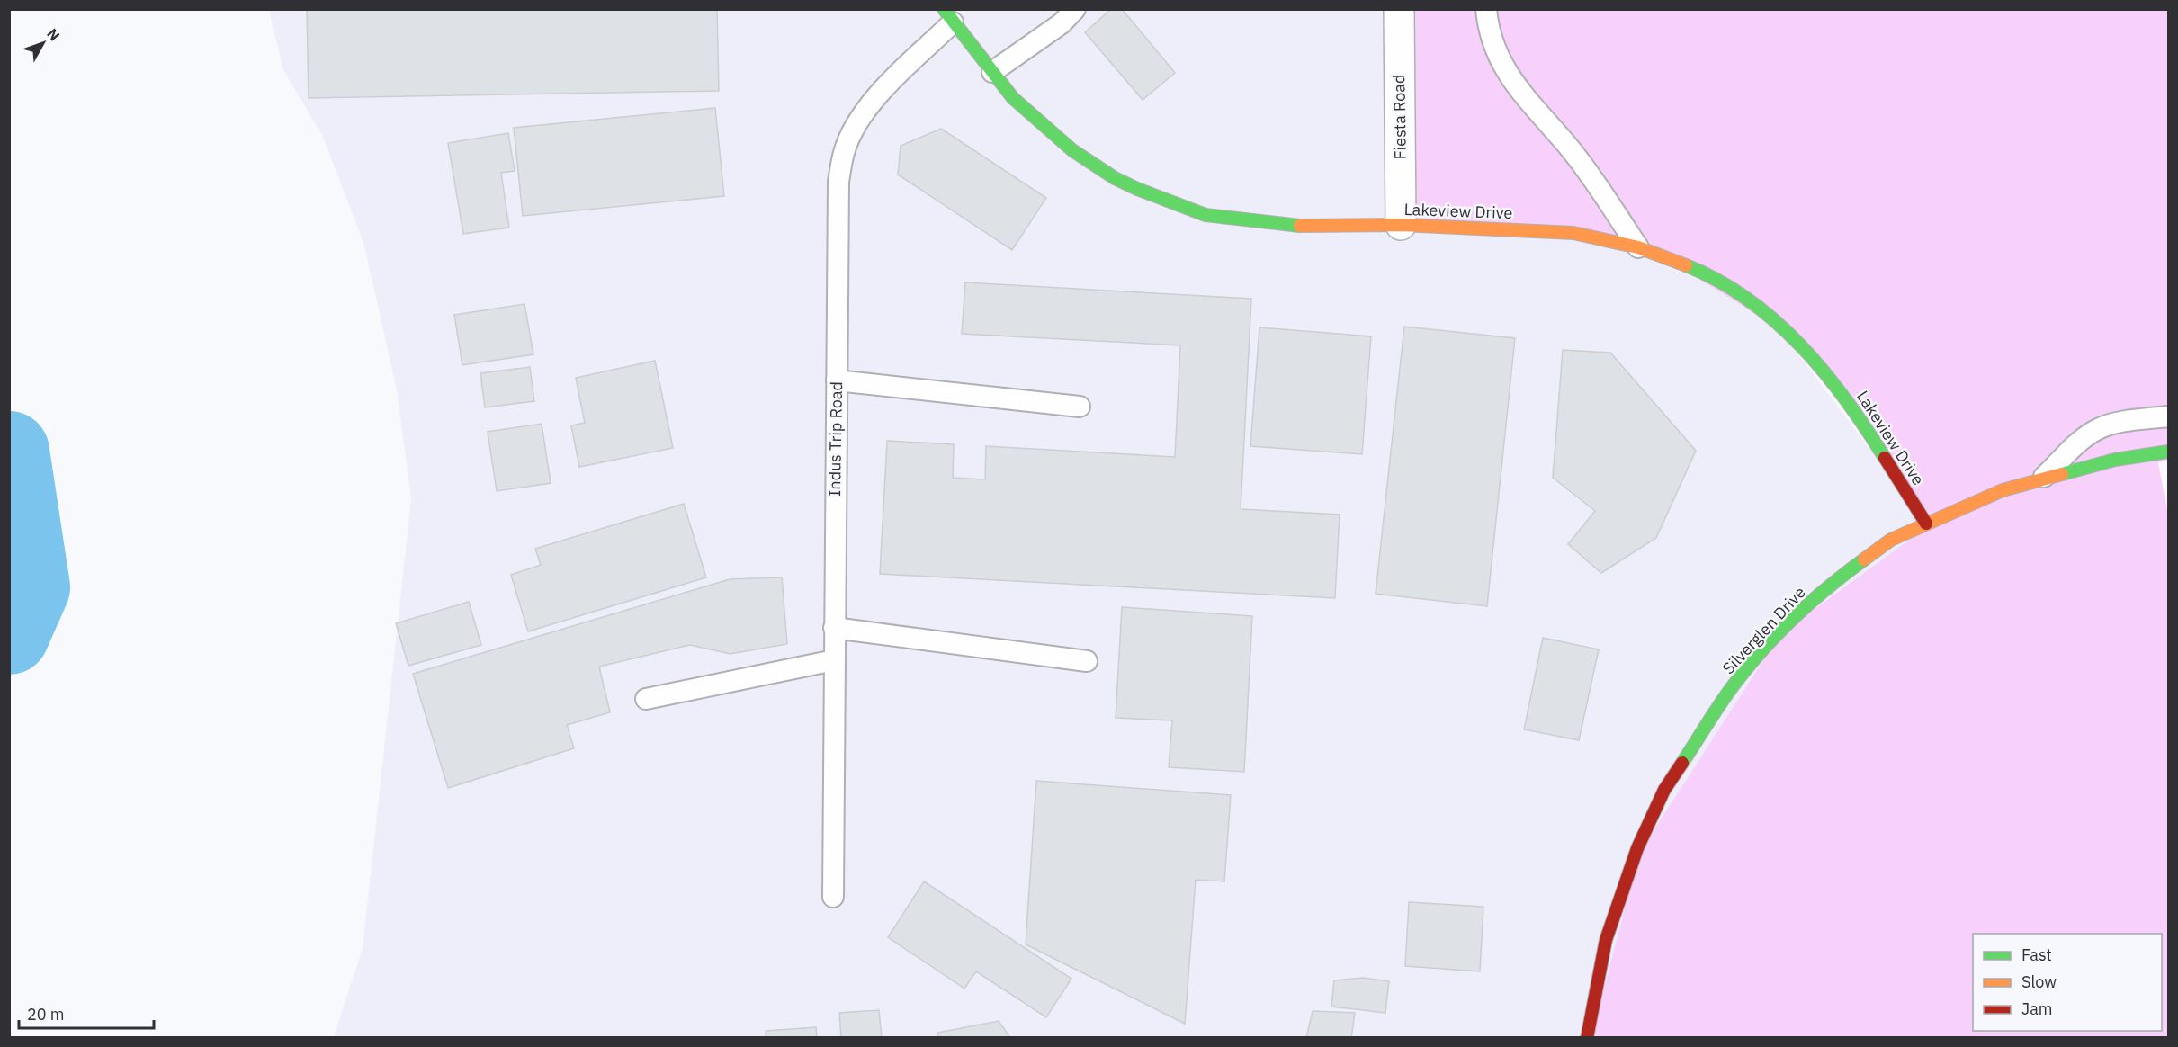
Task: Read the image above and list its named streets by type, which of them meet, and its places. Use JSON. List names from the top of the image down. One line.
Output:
{"streets":{"street":["Fiesta Road","Lakeview Drive","Silverglen Drive"],"lane":["Indus Trip Road"]},"crossings":[["Fiesta Road","Lakeview Drive"],["Lakeview Drive","Indus Trip Road"],["Lakeview Drive","Silverglen Drive"]],"legend":["Fast","Slow","Jam"],"scale_bar":"20 m","north":"top right"}
